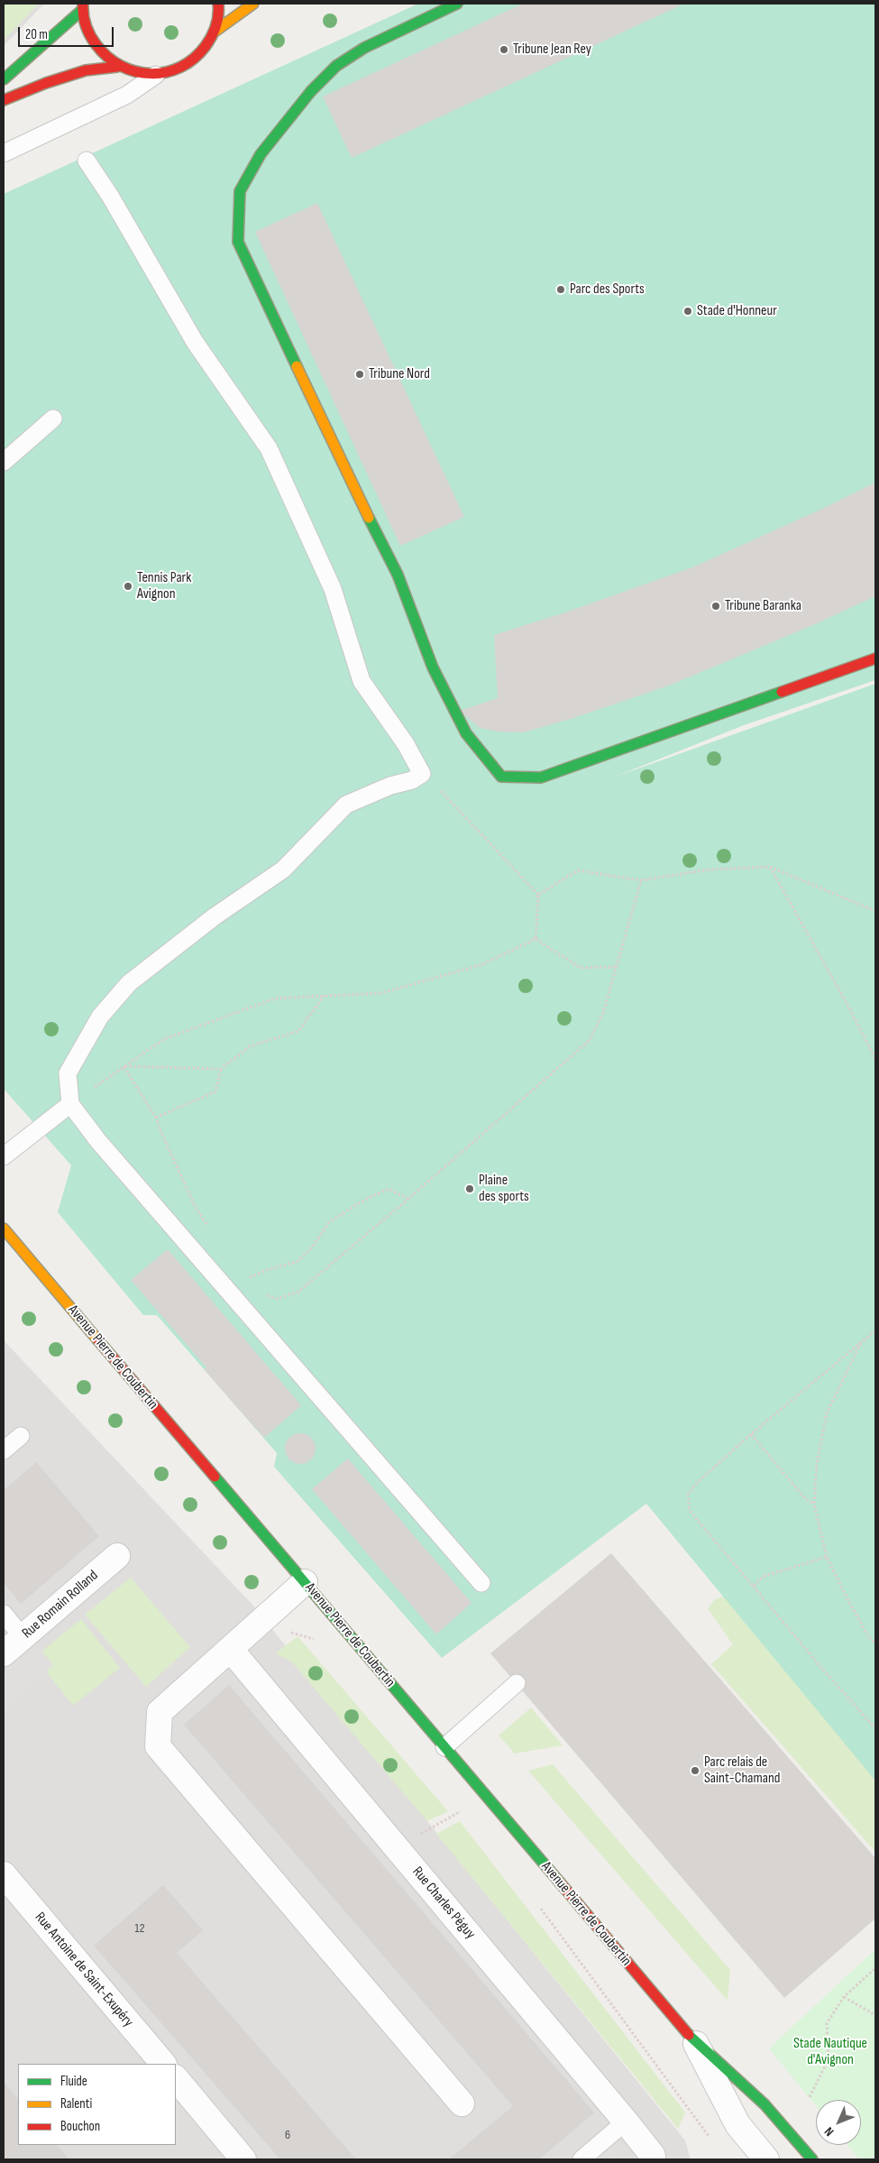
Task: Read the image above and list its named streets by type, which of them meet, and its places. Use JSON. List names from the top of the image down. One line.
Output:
{"streets":{"street":["Avenue Pierre de Coubertin","Rue Romain Rolland","Rue Charles Péguy","Rue Antoine de Saint-Exupéry"]},"parks":["Stade Nautique d'Avignon"],"places":["Tribune Jean Rey","Parc des Sports","Stade d'Honneur","Tribune Nord","Tennis Park Avignon","Tribune Baranka","Plaine des sports","Parc relais de Saint-Chamand"],"house_numbers":["12","6"],"legend":["Fluide","Ralenti","Bouchon"],"scale_bar":"20 m","north":"bottom left"}
